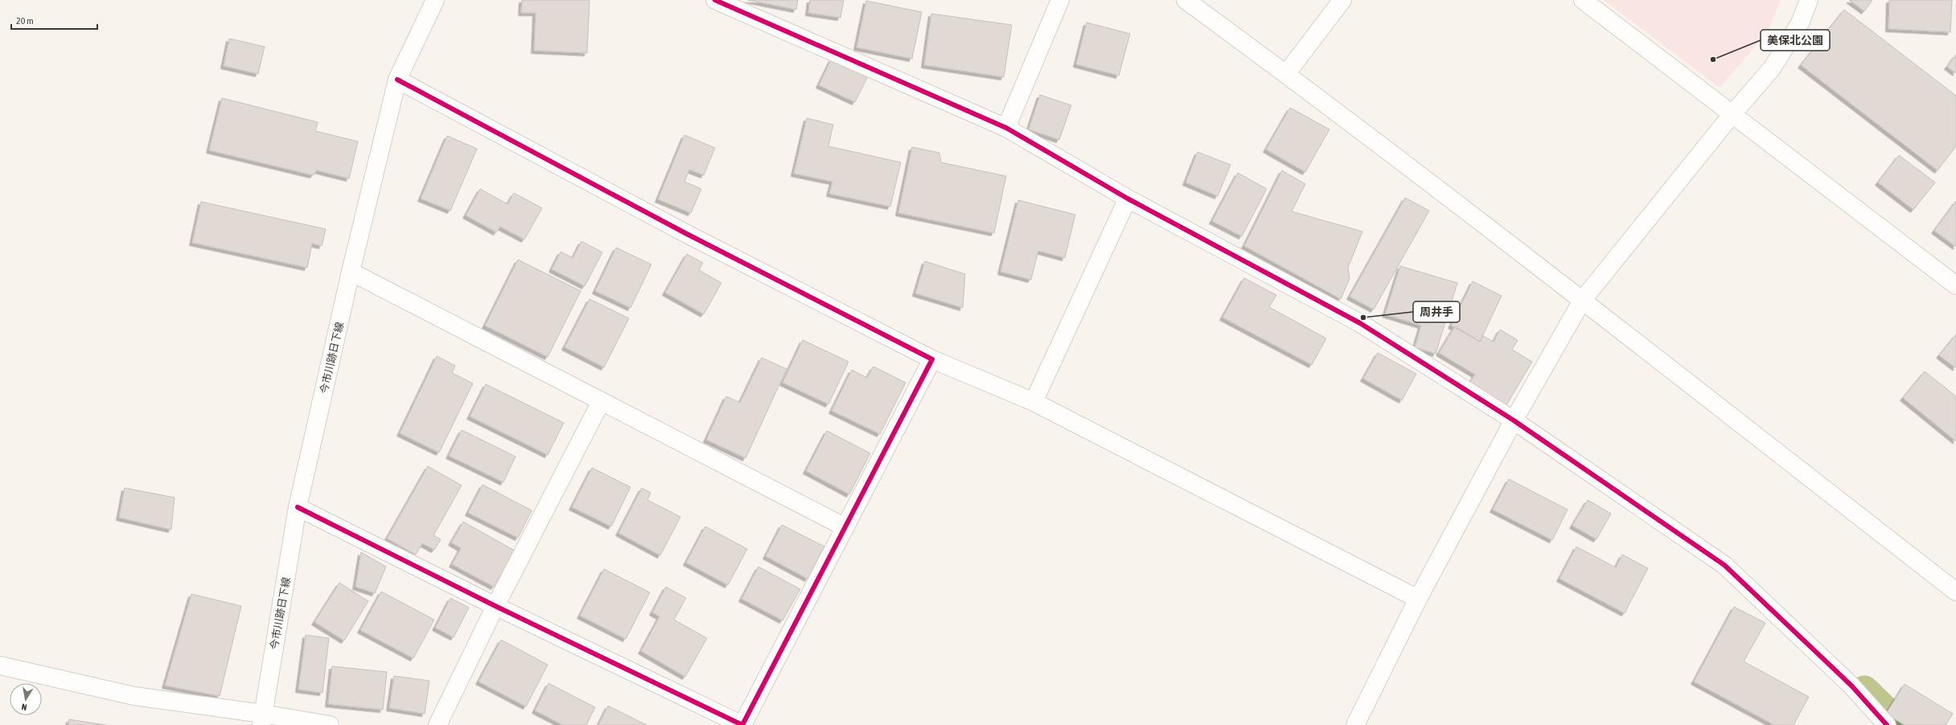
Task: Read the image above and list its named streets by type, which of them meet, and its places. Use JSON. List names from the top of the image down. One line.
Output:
{"streets":{"street":["今市川跡日下線"]},"places":["美保北公園","周井手"],"scale_bar":"20 m","north":"bottom"}
